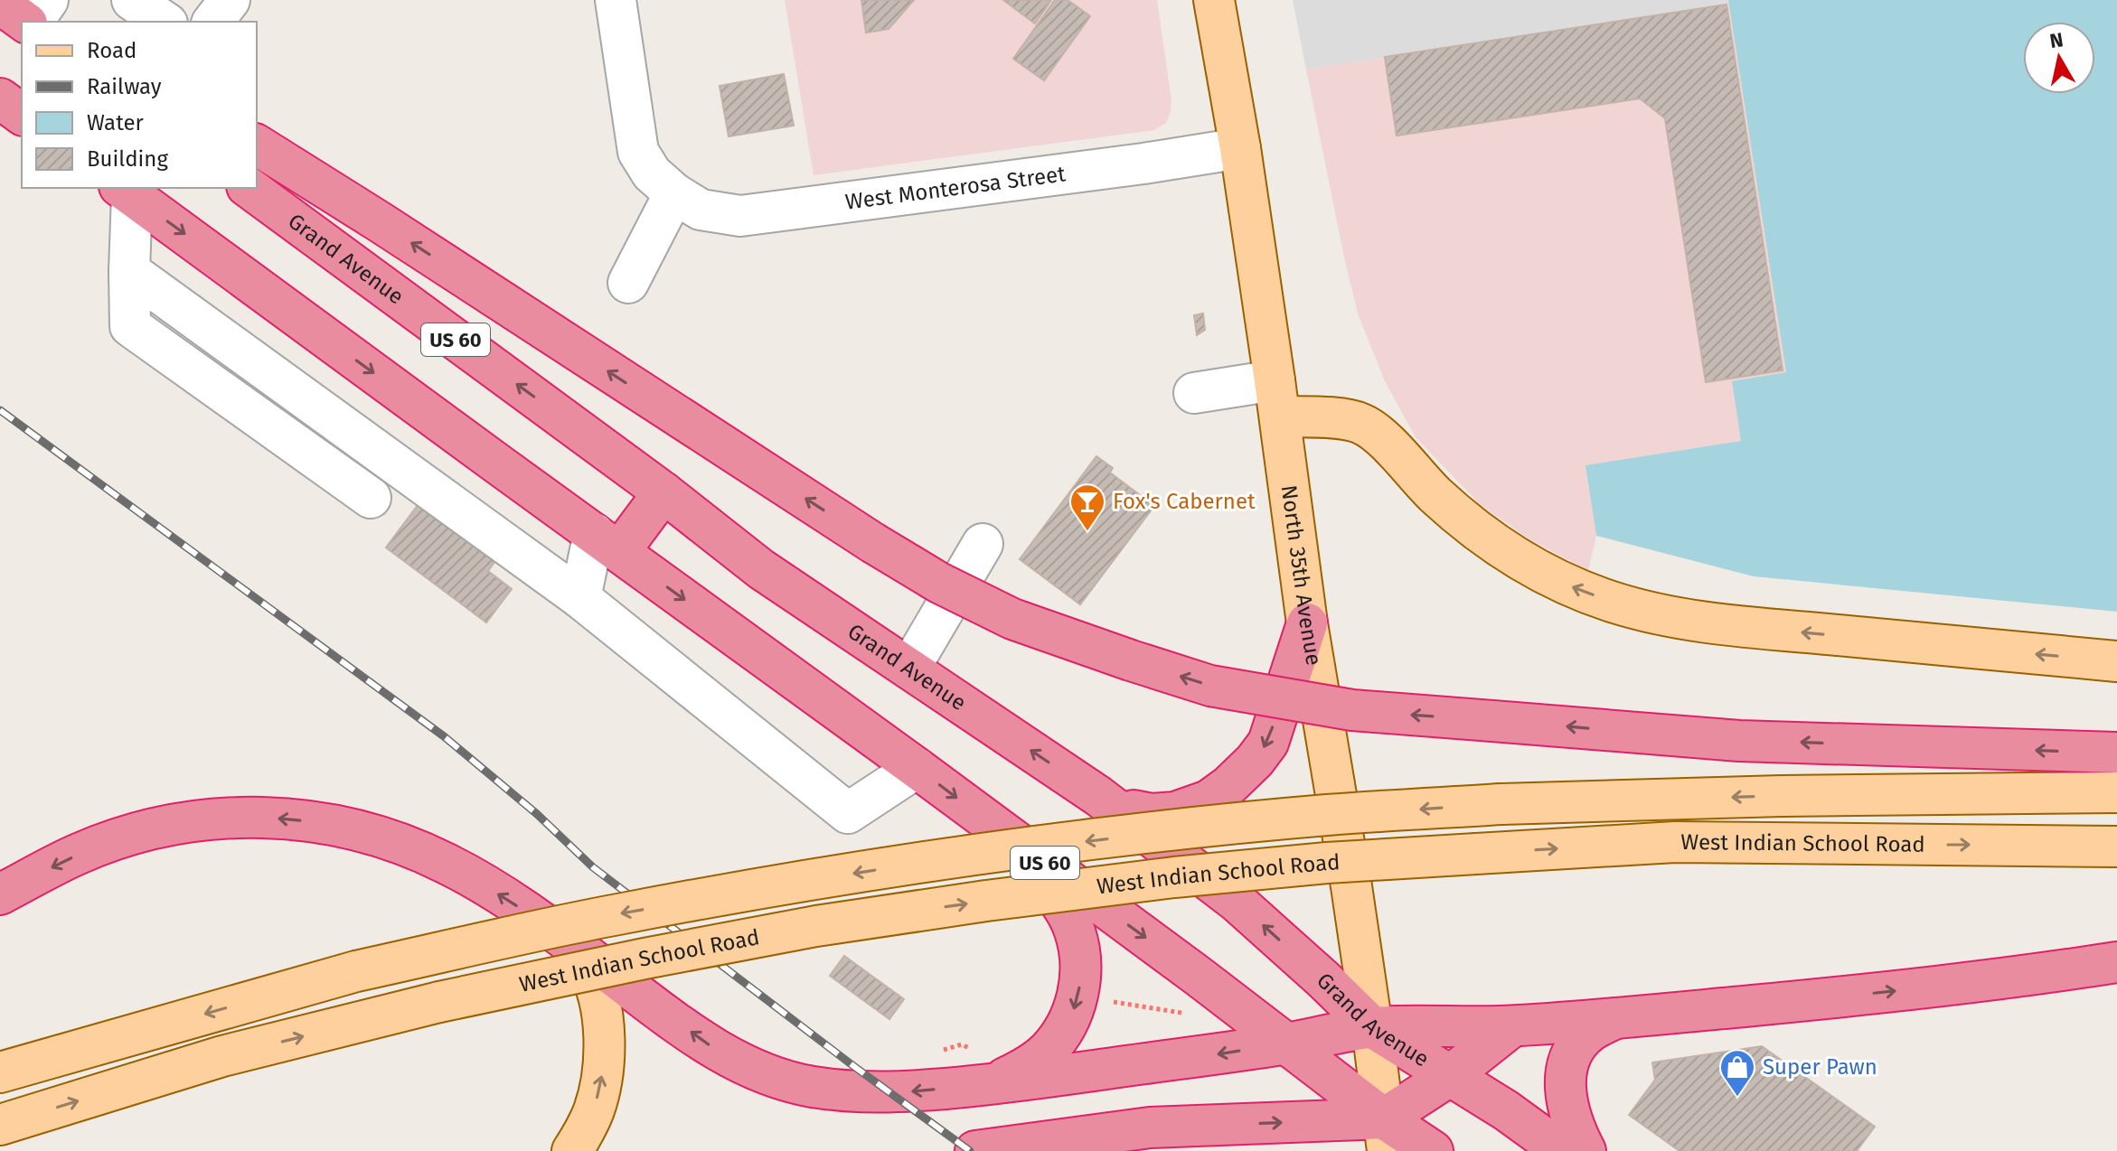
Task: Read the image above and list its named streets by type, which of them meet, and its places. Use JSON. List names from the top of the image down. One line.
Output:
{"streets":{"highway":["Grand Avenue","US 60"],"main road":["North 35th Avenue","West Indian School Road"],"street":["West Monterosa Street"]},"crossings":[["West Monterosa Street","North 35th Avenue"],["Grand Avenue","North 35th Avenue"],["US 60","North 35th Avenue"]],"places":{"bar":["Fox's Cabernet"],"shop":["Super Pawn"]},"legend":["Road","Railway","Water","Building"],"north":"top"}
